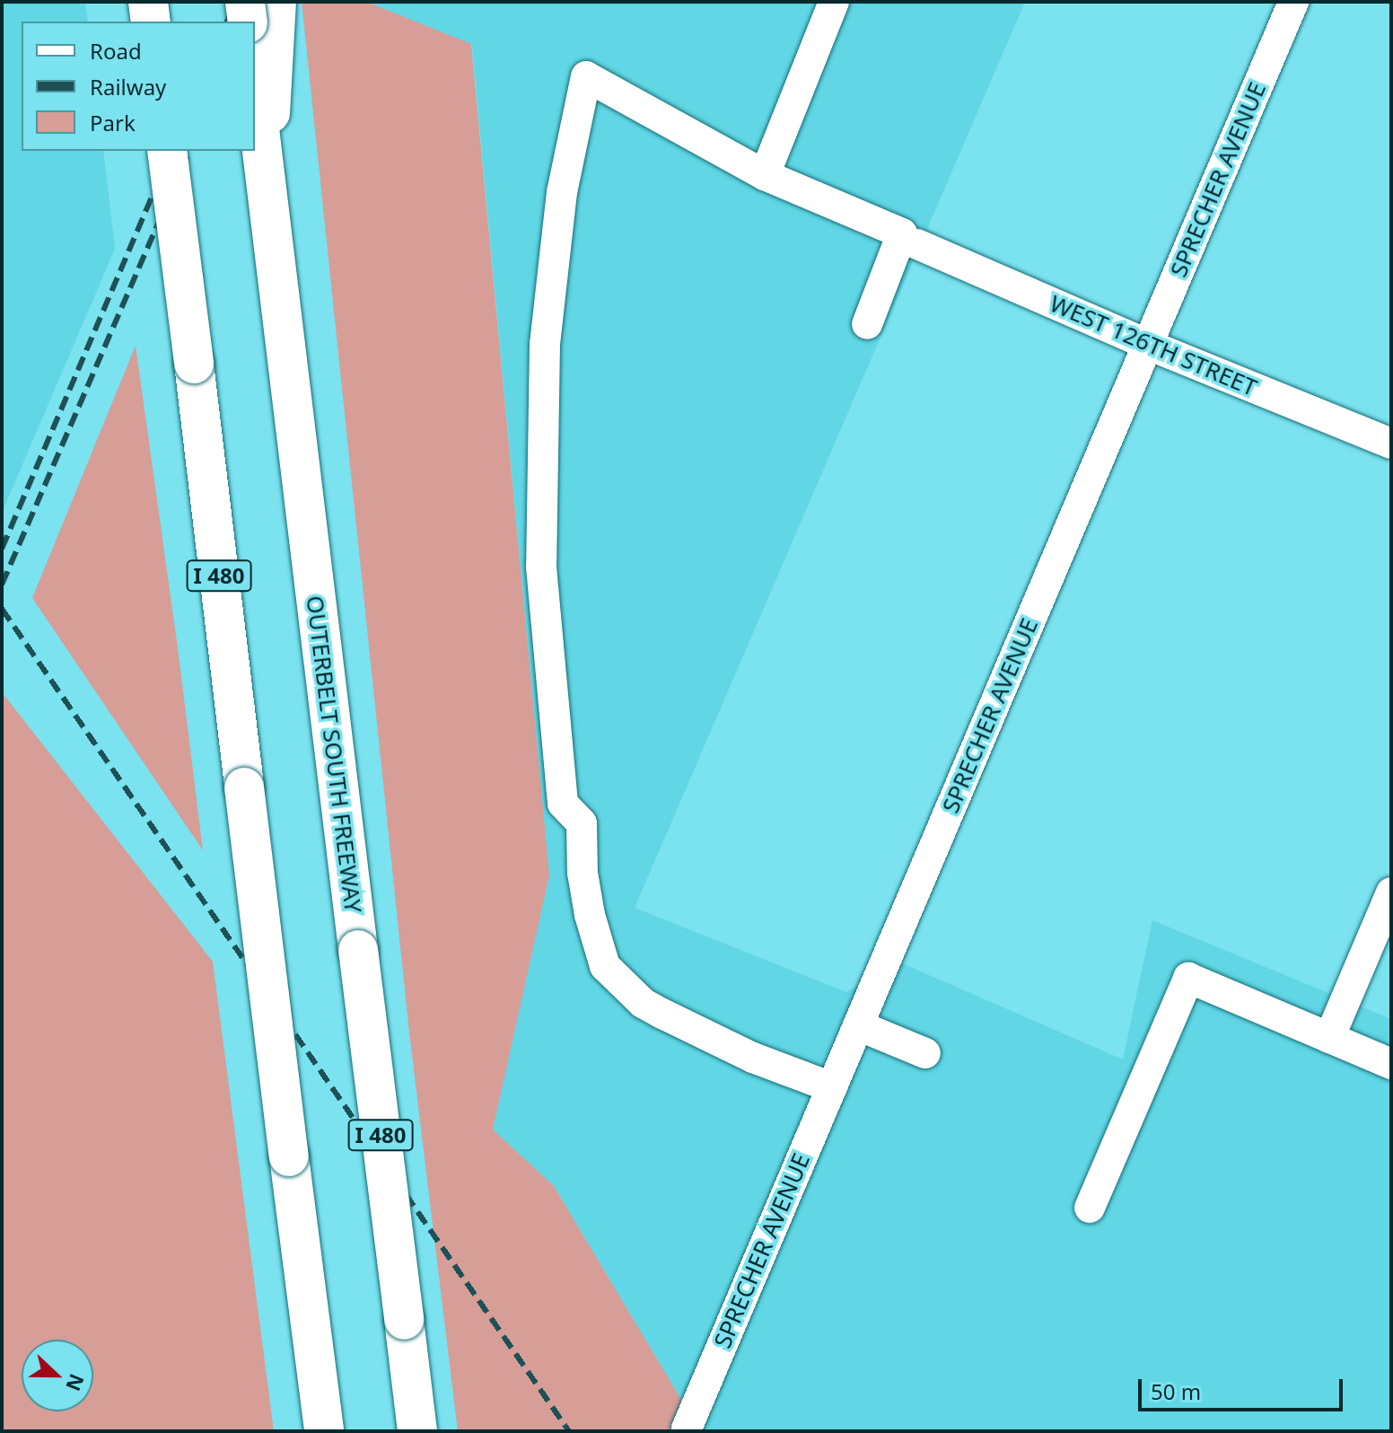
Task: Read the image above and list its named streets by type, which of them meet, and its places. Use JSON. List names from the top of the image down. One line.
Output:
{"streets":{"highway":["I 480","OUTERBELT SOUTH FREEWAY"],"street":["SPRECHER AVENUE","WEST 126TH STREET"]},"crossings":[["SPRECHER AVENUE","WEST 126TH STREET"]],"legend":["Road","Railway","Park"],"scale_bar":"50 m","north":"right"}
